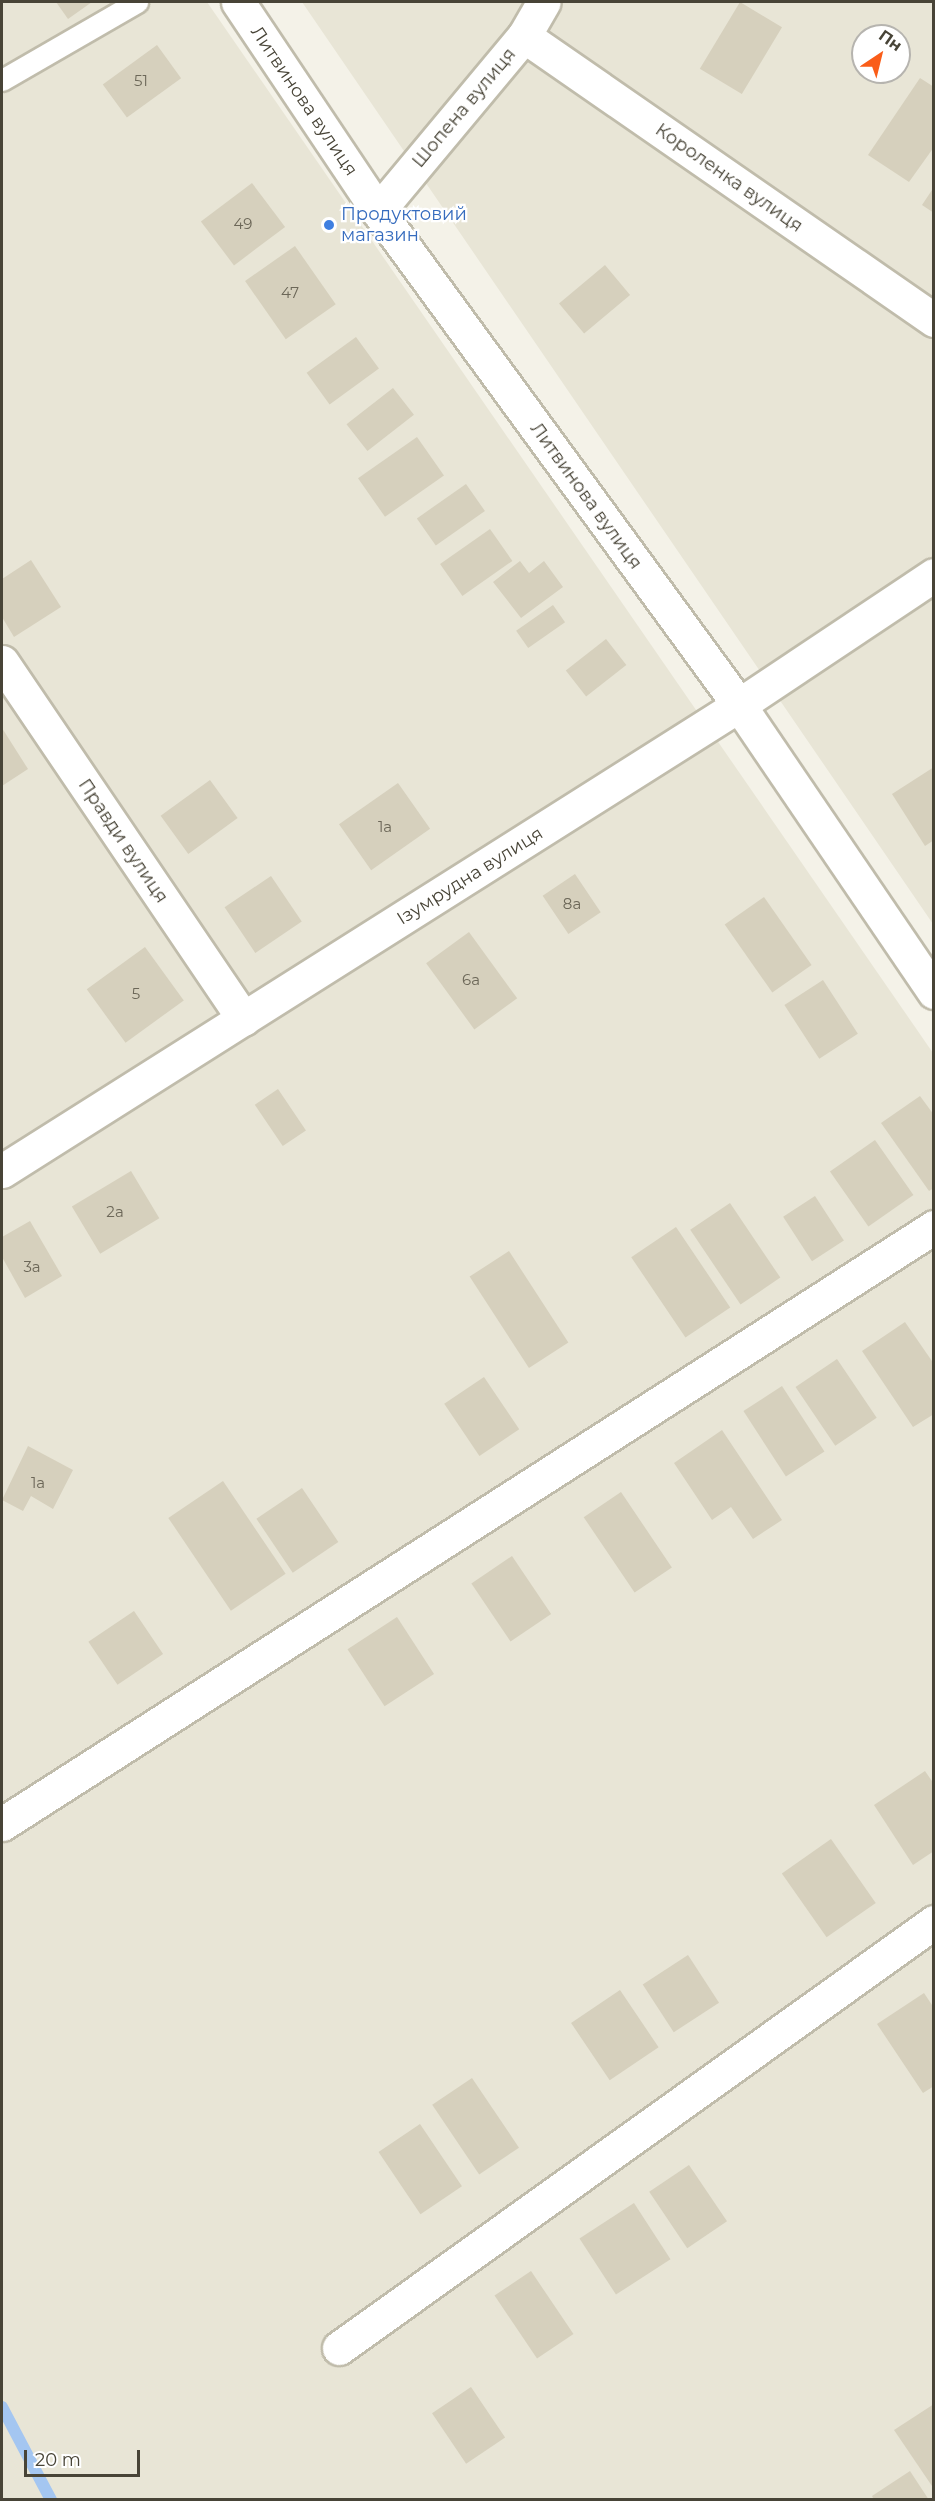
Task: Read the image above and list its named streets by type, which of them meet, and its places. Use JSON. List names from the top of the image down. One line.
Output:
{"streets":{"street":["Литвинова вулиця","Шопена вулиця","Короленка вулиця","Правди вулиця","Ізумрудна вулиця"]},"crossings":[["Литвинова вулиця","Шопена вулиця"],["Литвинова вулиця","Ізумрудна вулиця"],["Шопена вулиця","Короленка вулиця"],["Правди вулиця","Ізумрудна вулиця"]],"places":["Продуктовий магазин"],"house_numbers":["51","49","47","1а","8а","6а","5","2а","3а","1а"],"scale_bar":"20 m","north":"top right"}
